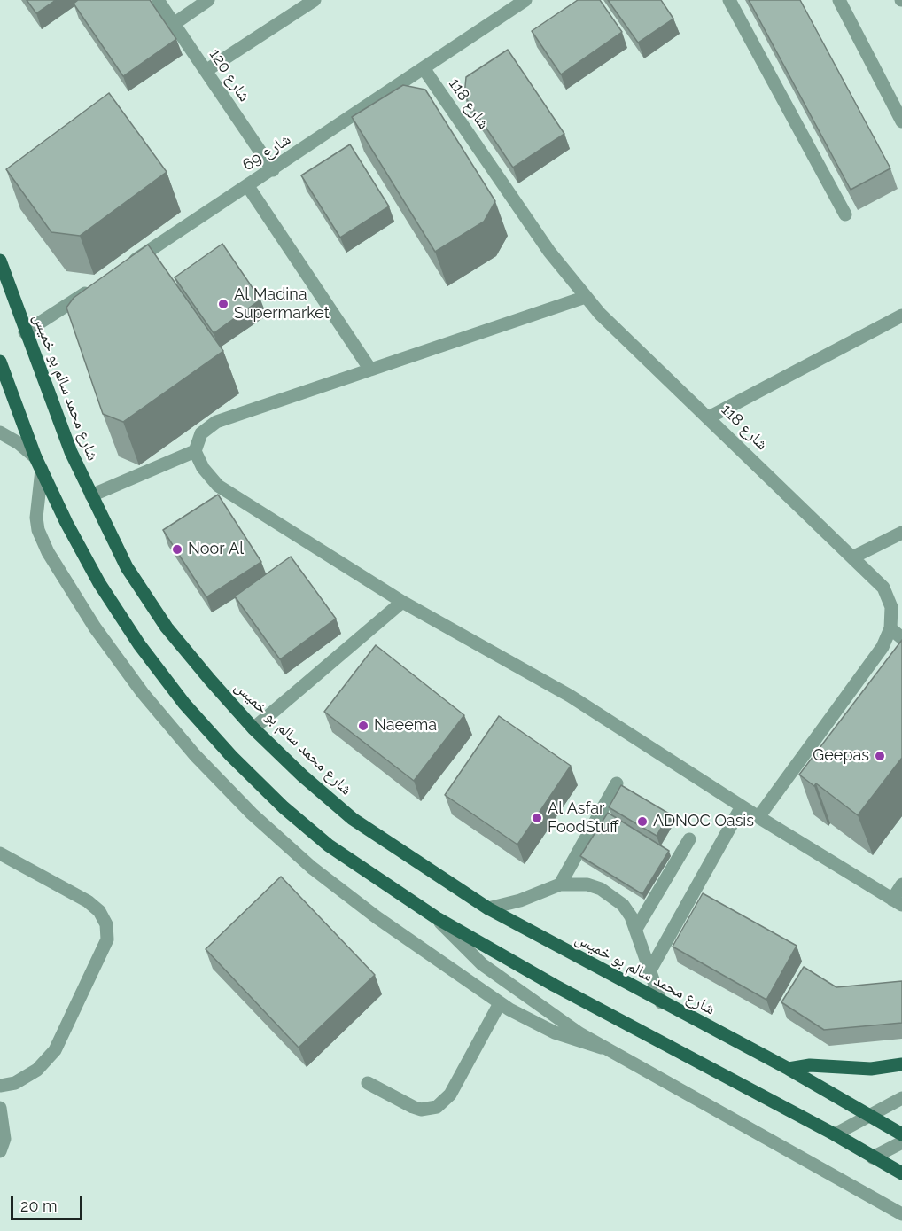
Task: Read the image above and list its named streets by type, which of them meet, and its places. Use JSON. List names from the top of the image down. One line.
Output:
{"streets":{"main road":["شارع محمد سالم بو خميس"],"street":["شارع 120","شارع 118","شارع 69"]},"crossings":[["شارع 120","شارع 69"],["شارع 118","شارع 69"]],"places":["Al Madina Supermarket","Noor Al","Naeema","Geepas","Al Asfar FoodStuff","ADNOC Oasis"],"scale_bar":"20 m"}
